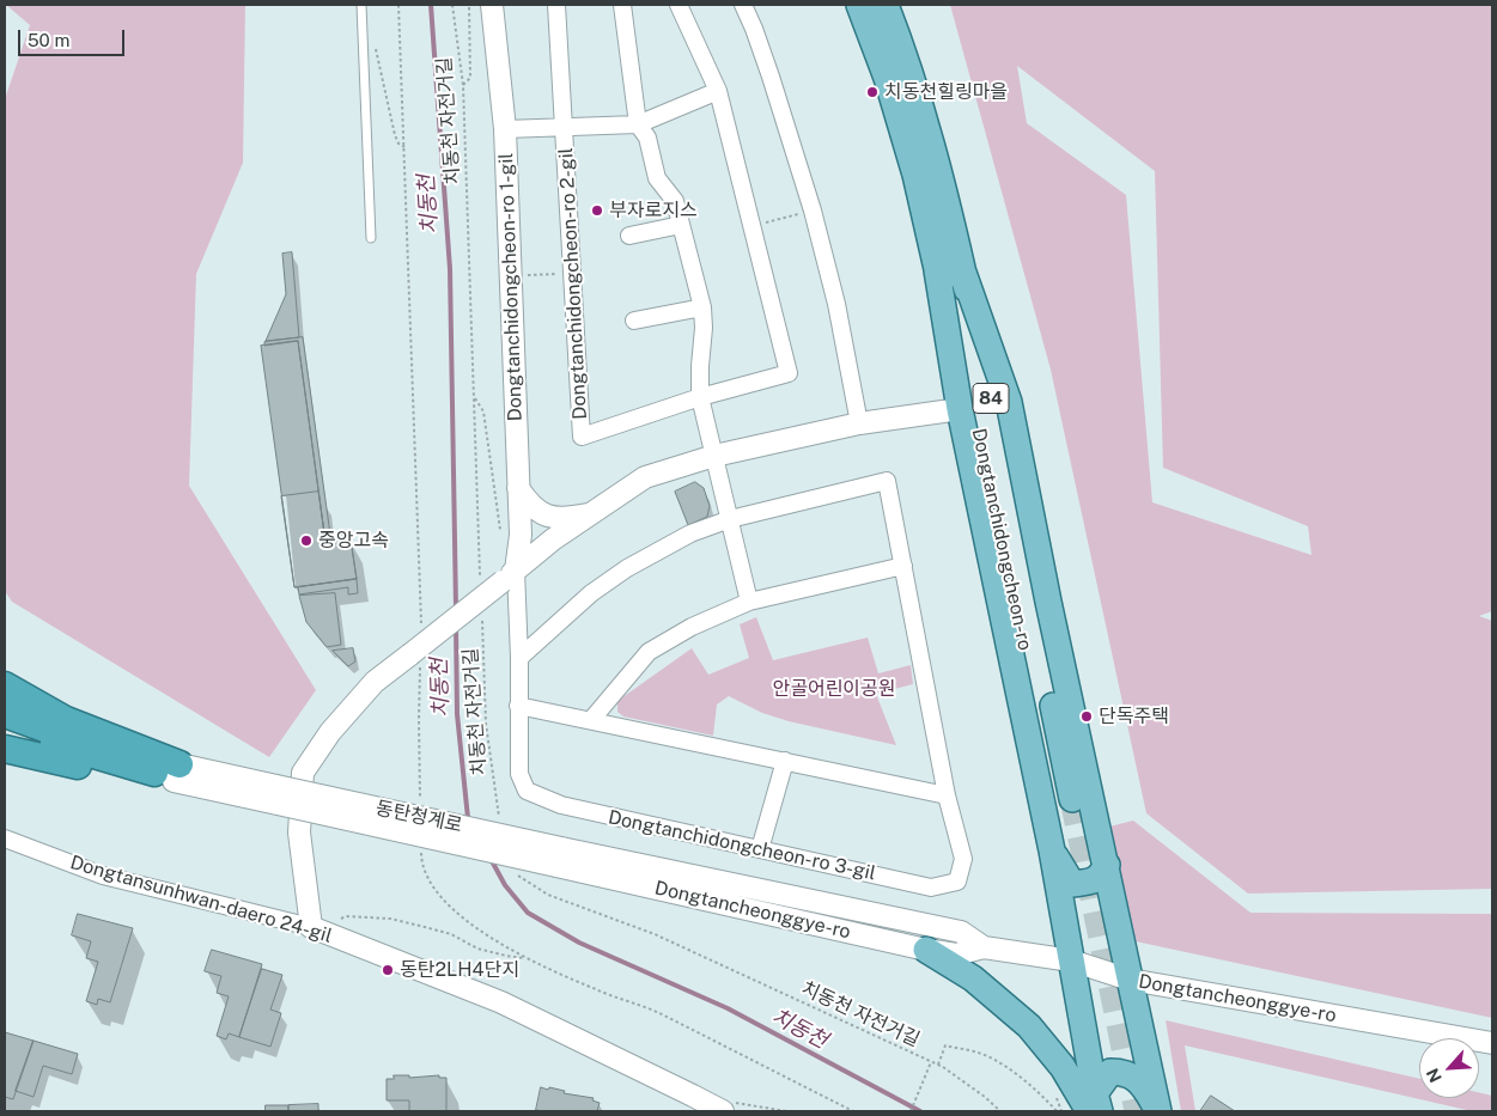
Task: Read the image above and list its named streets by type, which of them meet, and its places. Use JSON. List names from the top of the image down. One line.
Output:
{"streets":{"main road":["84","Dongtanchidongcheon-ro"],"street":["Dongtanchidongcheon-ro 2-gil","Dongtanchidongcheon-ro 1-gil","동탄청계로","Dongtanchidongcheon-ro 3-gil","Dongtansunhwan-daero 24-gil","Dongtancheonggye-ro"],"path":["치동천 자전거길"]},"crossings":[["Dongtanchidongcheon-ro 1-gil","Dongtanchidongcheon-ro 3-gil"],["동탄청계로","Dongtancheonggye-ro"]],"water":["치동천"],"parks":["안골어린이공원"],"places":["치동천힐링마을","부자로지스","중앙고속","단독주택","동탄2LH4단지"],"scale_bar":"50 m","north":"bottom left"}
